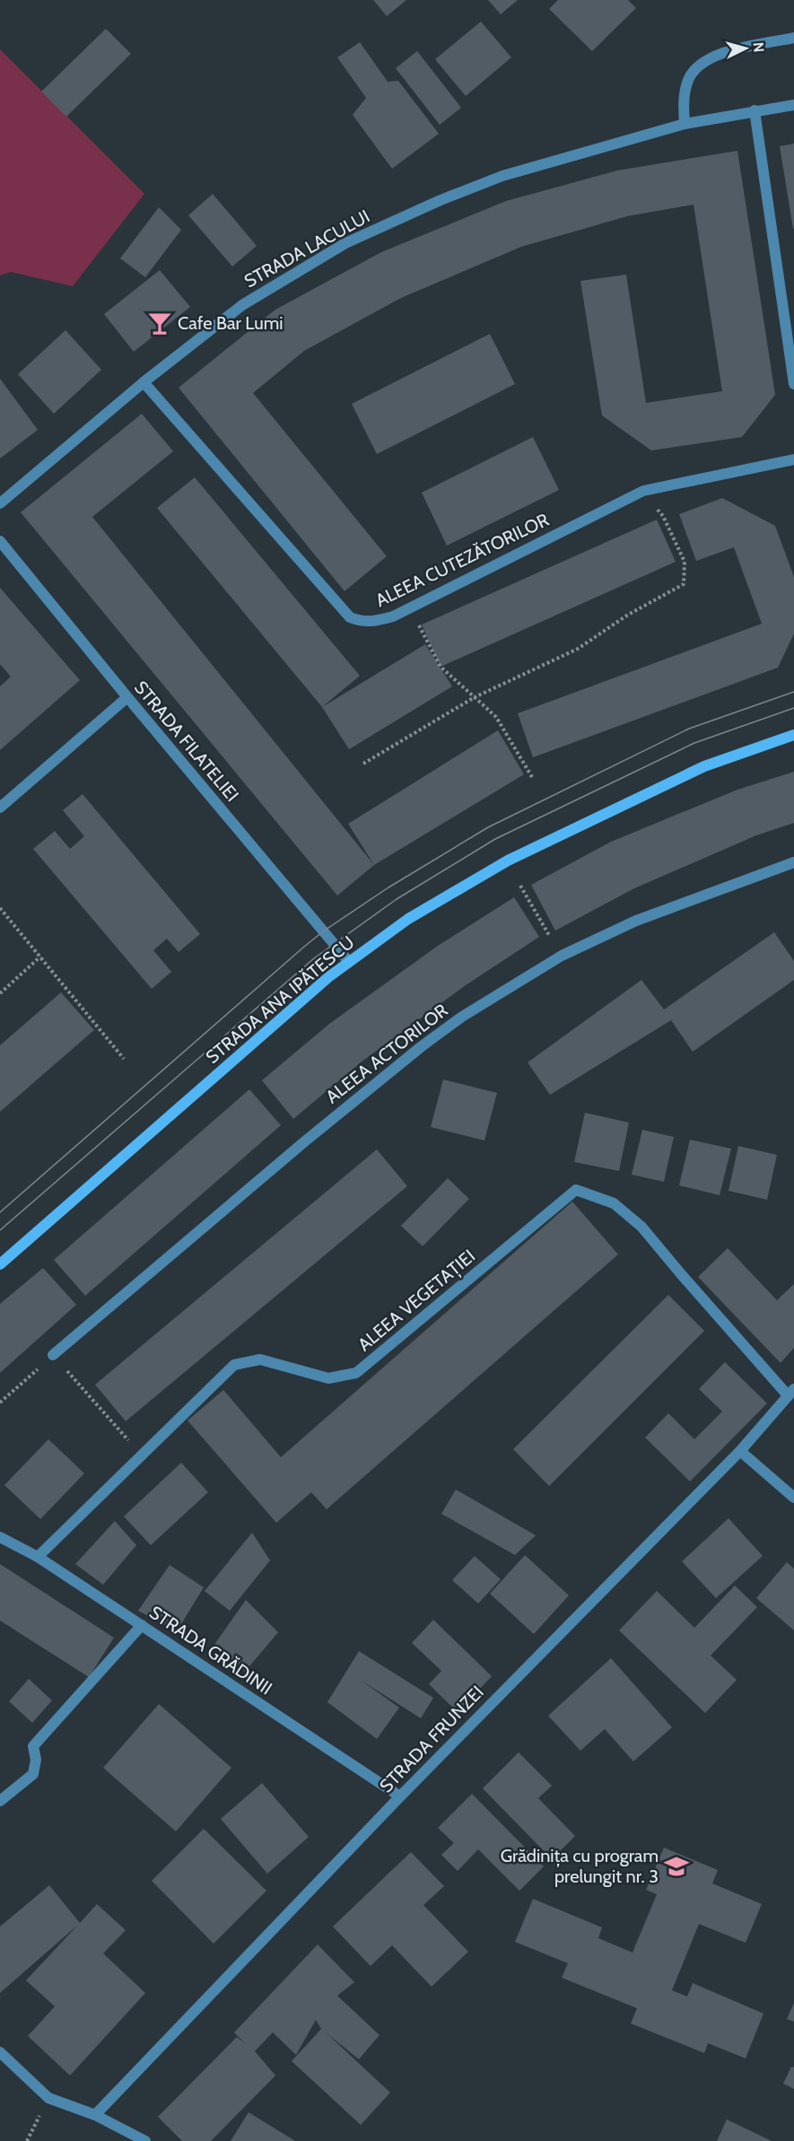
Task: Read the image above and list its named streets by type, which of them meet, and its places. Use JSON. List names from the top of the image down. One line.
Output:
{"streets":{"street":["STRADA LACULUI","ALEEA CUTEZĂTORILOR","STRADA FILATELIEI","STRADA ANA IPĂTESCU","ALEEA ACTORILOR","ALEEA VEGETAȚIEI","STRADA GRĂDINII","STRADA FRUNZEI"]},"crossings":[["STRADA LACULUI","ALEEA CUTEZĂTORILOR"],["STRADA FILATELIEI","STRADA ANA IPĂTESCU"],["ALEEA VEGETAȚIEI","STRADA GRĂDINII"],["ALEEA VEGETAȚIEI","STRADA FRUNZEI"],["STRADA GRĂDINII","STRADA FRUNZEI"]],"places":{"bar":["Cafe Bar Lumi"],"school or university":["Grădinița cu program prelungit nr. 3"]},"north":"right"}
